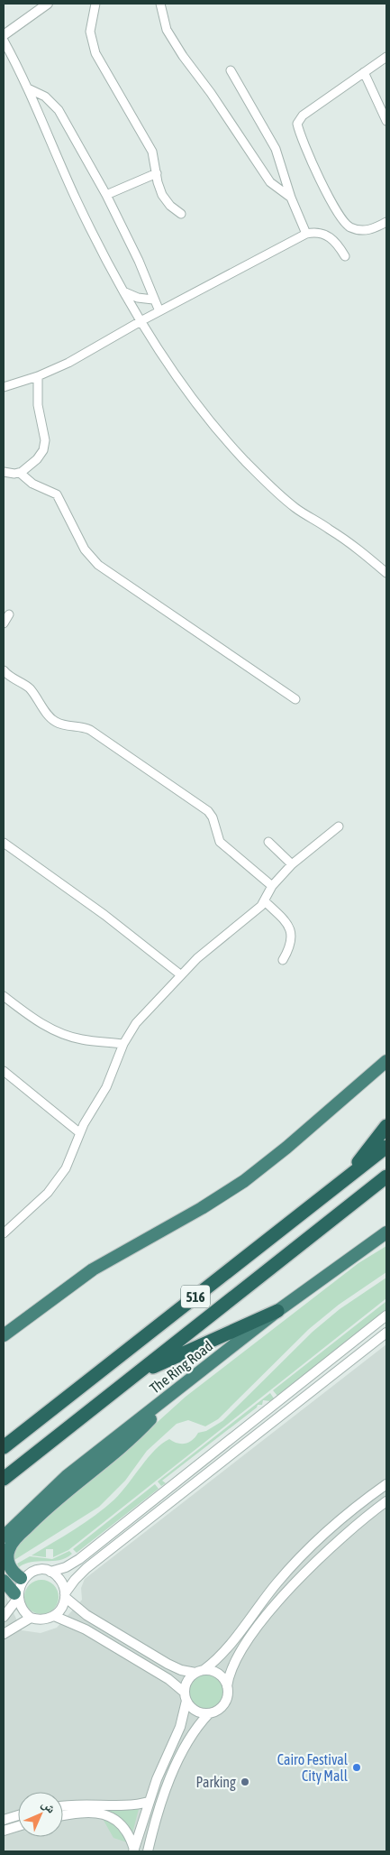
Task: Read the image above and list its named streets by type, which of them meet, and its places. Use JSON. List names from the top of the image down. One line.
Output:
{"streets":{"highway":["516","The Ring Road"]},"crossings":[["516","The Ring Road"]],"places":["Cairo Festival City Mall","Parking"],"north":"top right"}
